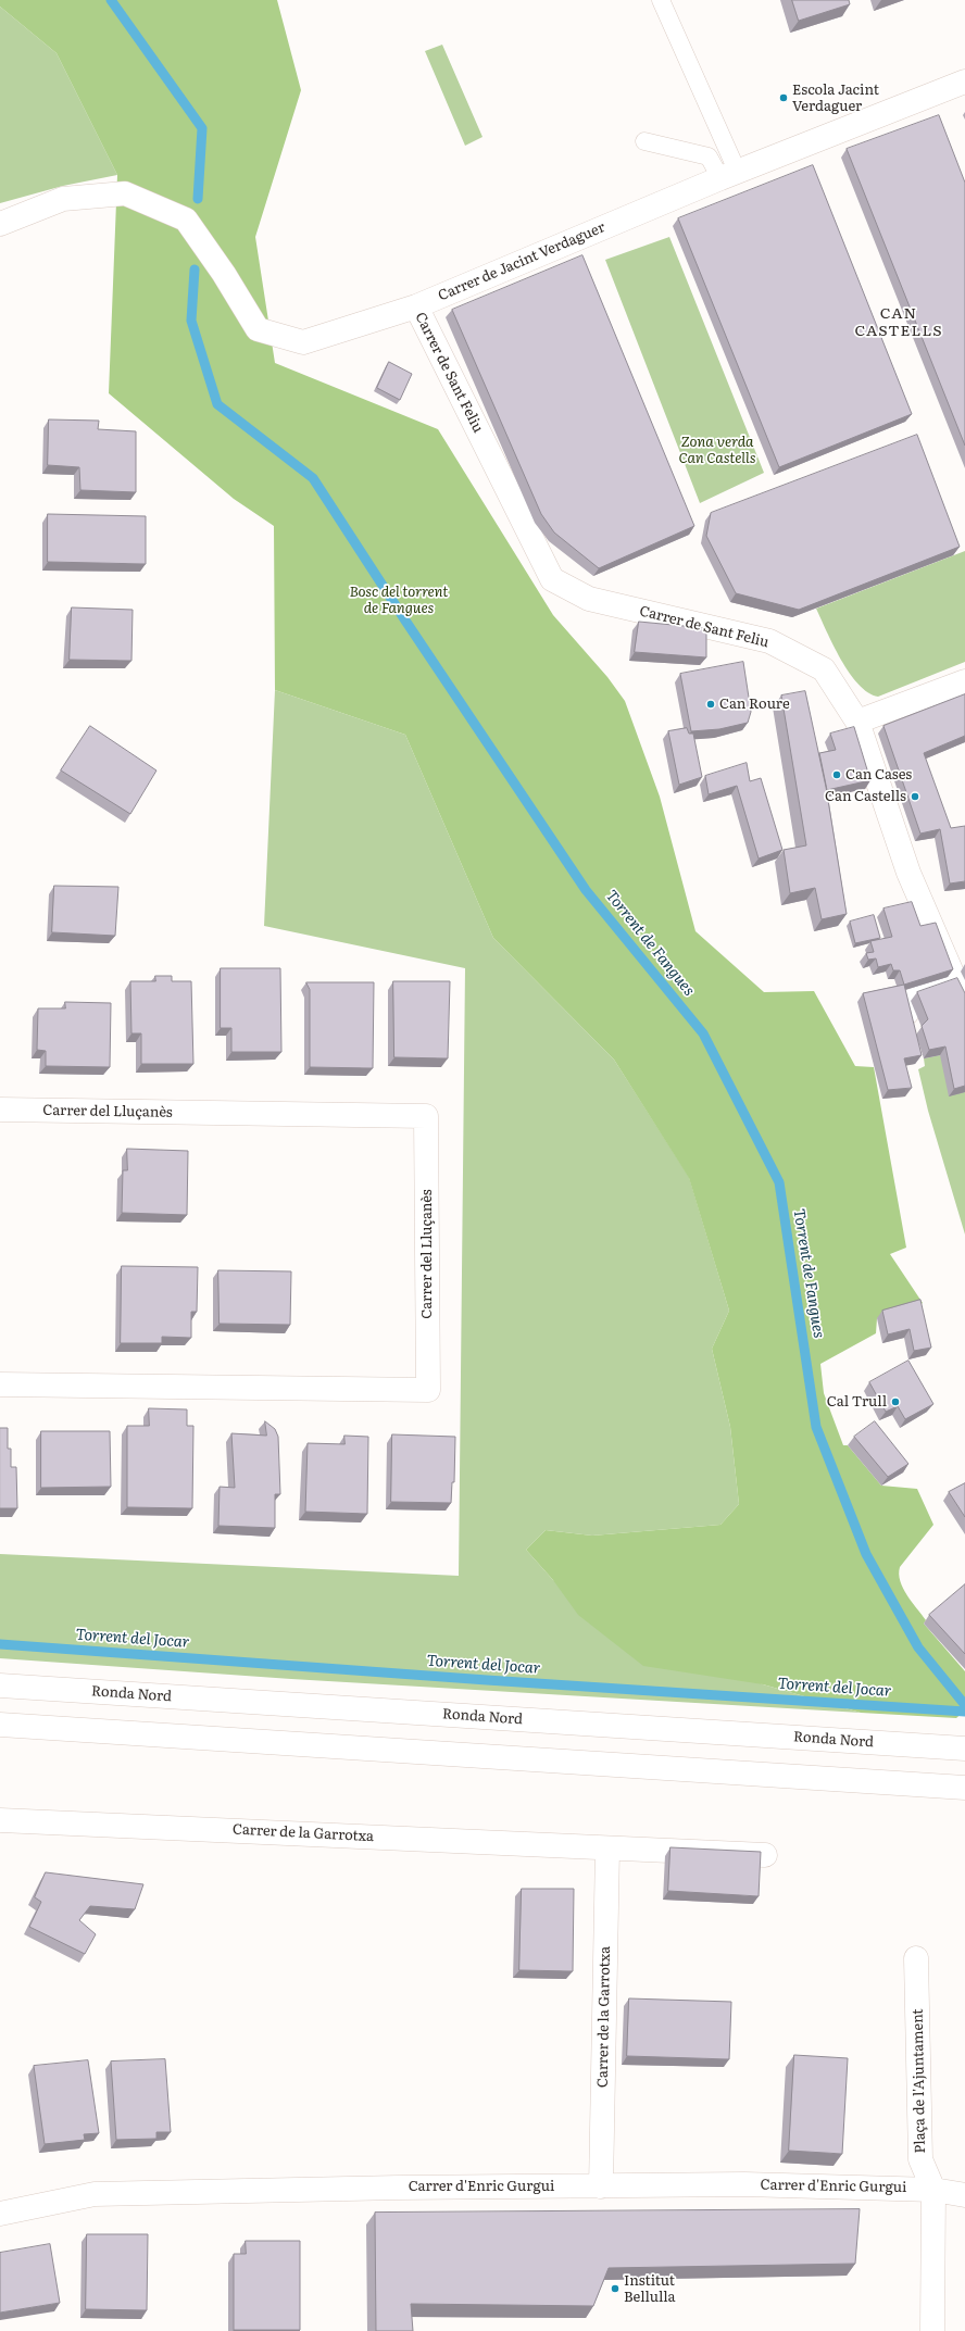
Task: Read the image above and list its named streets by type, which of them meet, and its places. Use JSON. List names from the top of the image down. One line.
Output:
{"streets":{"street":["Carrer de Jacint Verdaguer","Carrer de Sant Feliu","Carrer del Lluçanès","Ronda Nord","Carrer de la Garrotxa","Plaça de l'Ajuntament","Carrer d'Enric Gurgui"]},"crossings":[["Carrer de Jacint Verdaguer","Carrer de Sant Feliu"],["Carrer de la Garrotxa","Carrer d'Enric Gurgui"],["Plaça de l'Ajuntament","Carrer d'Enric Gurgui"]],"districts":["CAN CASTELLS"],"water":["Torrent de Fangues","Torrent del Jocar"],"parks":["Zona verda Can Castells","Bosc del torrent de Fangues"],"places":["Escola Jacint Verdaguer","Can Roure","Can Cases","Can Castells","Cal Trull","Institut Bellulla"]}
